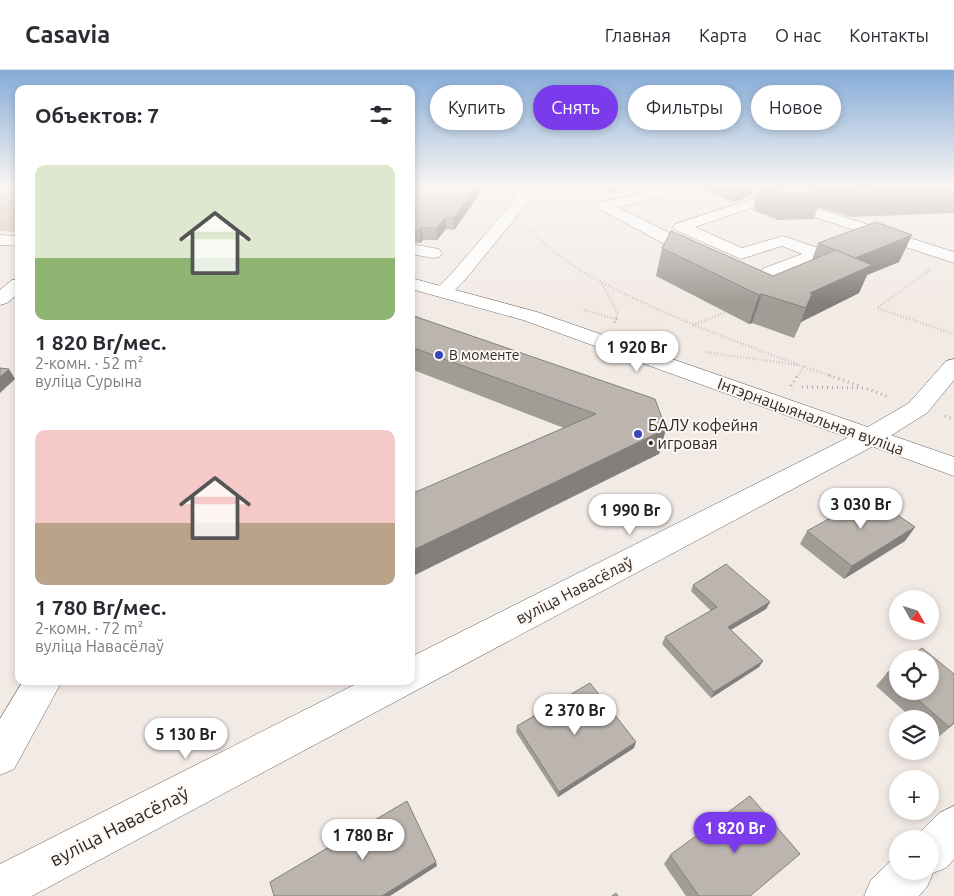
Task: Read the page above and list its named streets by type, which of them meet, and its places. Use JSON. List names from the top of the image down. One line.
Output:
{"streets":{"street":["Інтэрнацыянальная вуліца","вуліца Навасёлаў"]},"crossings":[["Інтэрнацыянальная вуліца","вуліца Навасёлаў"]],"places":["В моменте","БАЛУ кофейня • игровая"],"north":"bottom right","page":{"header":"Casavia","nav":["Главная","Карта","О нас","Контакты"],"chip":["Купить","Снять","Фильтры","Новое"],"heading":"Объектов: 7","list":[{"name":"1 820 Br/мес.","note":"2-комн. · 52 m² · вуліца Сурына"},{"name":"1 780 Br/мес.","note":"2-комн. · 72 m² · вуліца Навасёлаў"}],"price":["1 920 Br","3 030 Br","1 990 Br","2 370 Br","5 130 Br","1 820 Br","1 780 Br"],"map_buttons":["+","−"]}}
